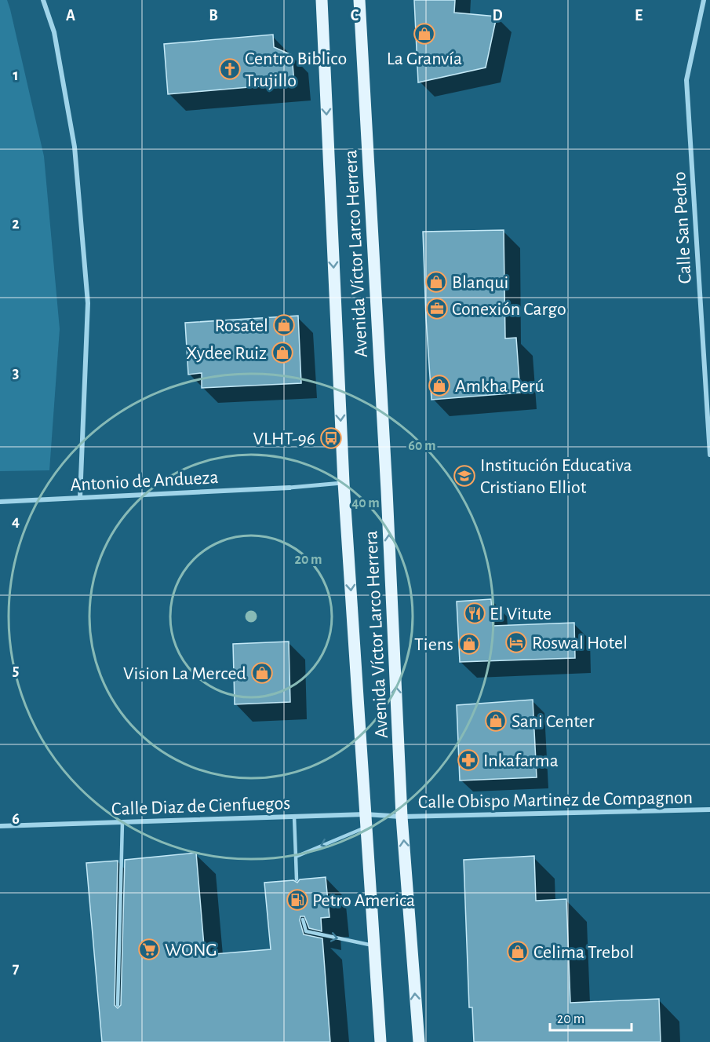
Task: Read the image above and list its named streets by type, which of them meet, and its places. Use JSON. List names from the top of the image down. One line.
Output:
{"streets":{"main road":["Avenida Víctor Larco Herrera"],"street":["Calle San Pedro","Antonio de Andueza","Calle Obispo Martinez de Compagnon","Calle Diaz de Cienfuegos"]},"crossings":[["Avenida Víctor Larco Herrera","Calle Obispo Martinez de Compagnon"],["Avenida Víctor Larco Herrera","Calle Diaz de Cienfuegos"],["Calle Obispo Martinez de Compagnon","Calle Diaz de Cienfuegos"]],"places":{"shop":["La Granvía","Blanqui","Rosatel","Xydee Ruiz","Amkha Perú","Tiens","Vision La Merced","Sani Center","Celima Trebol"],"church":["Centro Biblico Trujillo"],"office":["Conexión Cargo"],"bus stop":["VLHT-96"],"school or university":["Institución Educativa Cristiano Elliot"],"restaurant":["El Vitute"],"hotel":["Roswal Hotel"],"pharmacy":["Inkafarma"],"fuel station":["Petro America"],"supermarket":["WONG"]},"scale_bar":"20 m","grid":{"columns":["A","B","C","D","E"],"rows":["1","2","3","4","5","6","7"]},"rings":["60 m","40 m","20 m"]}
